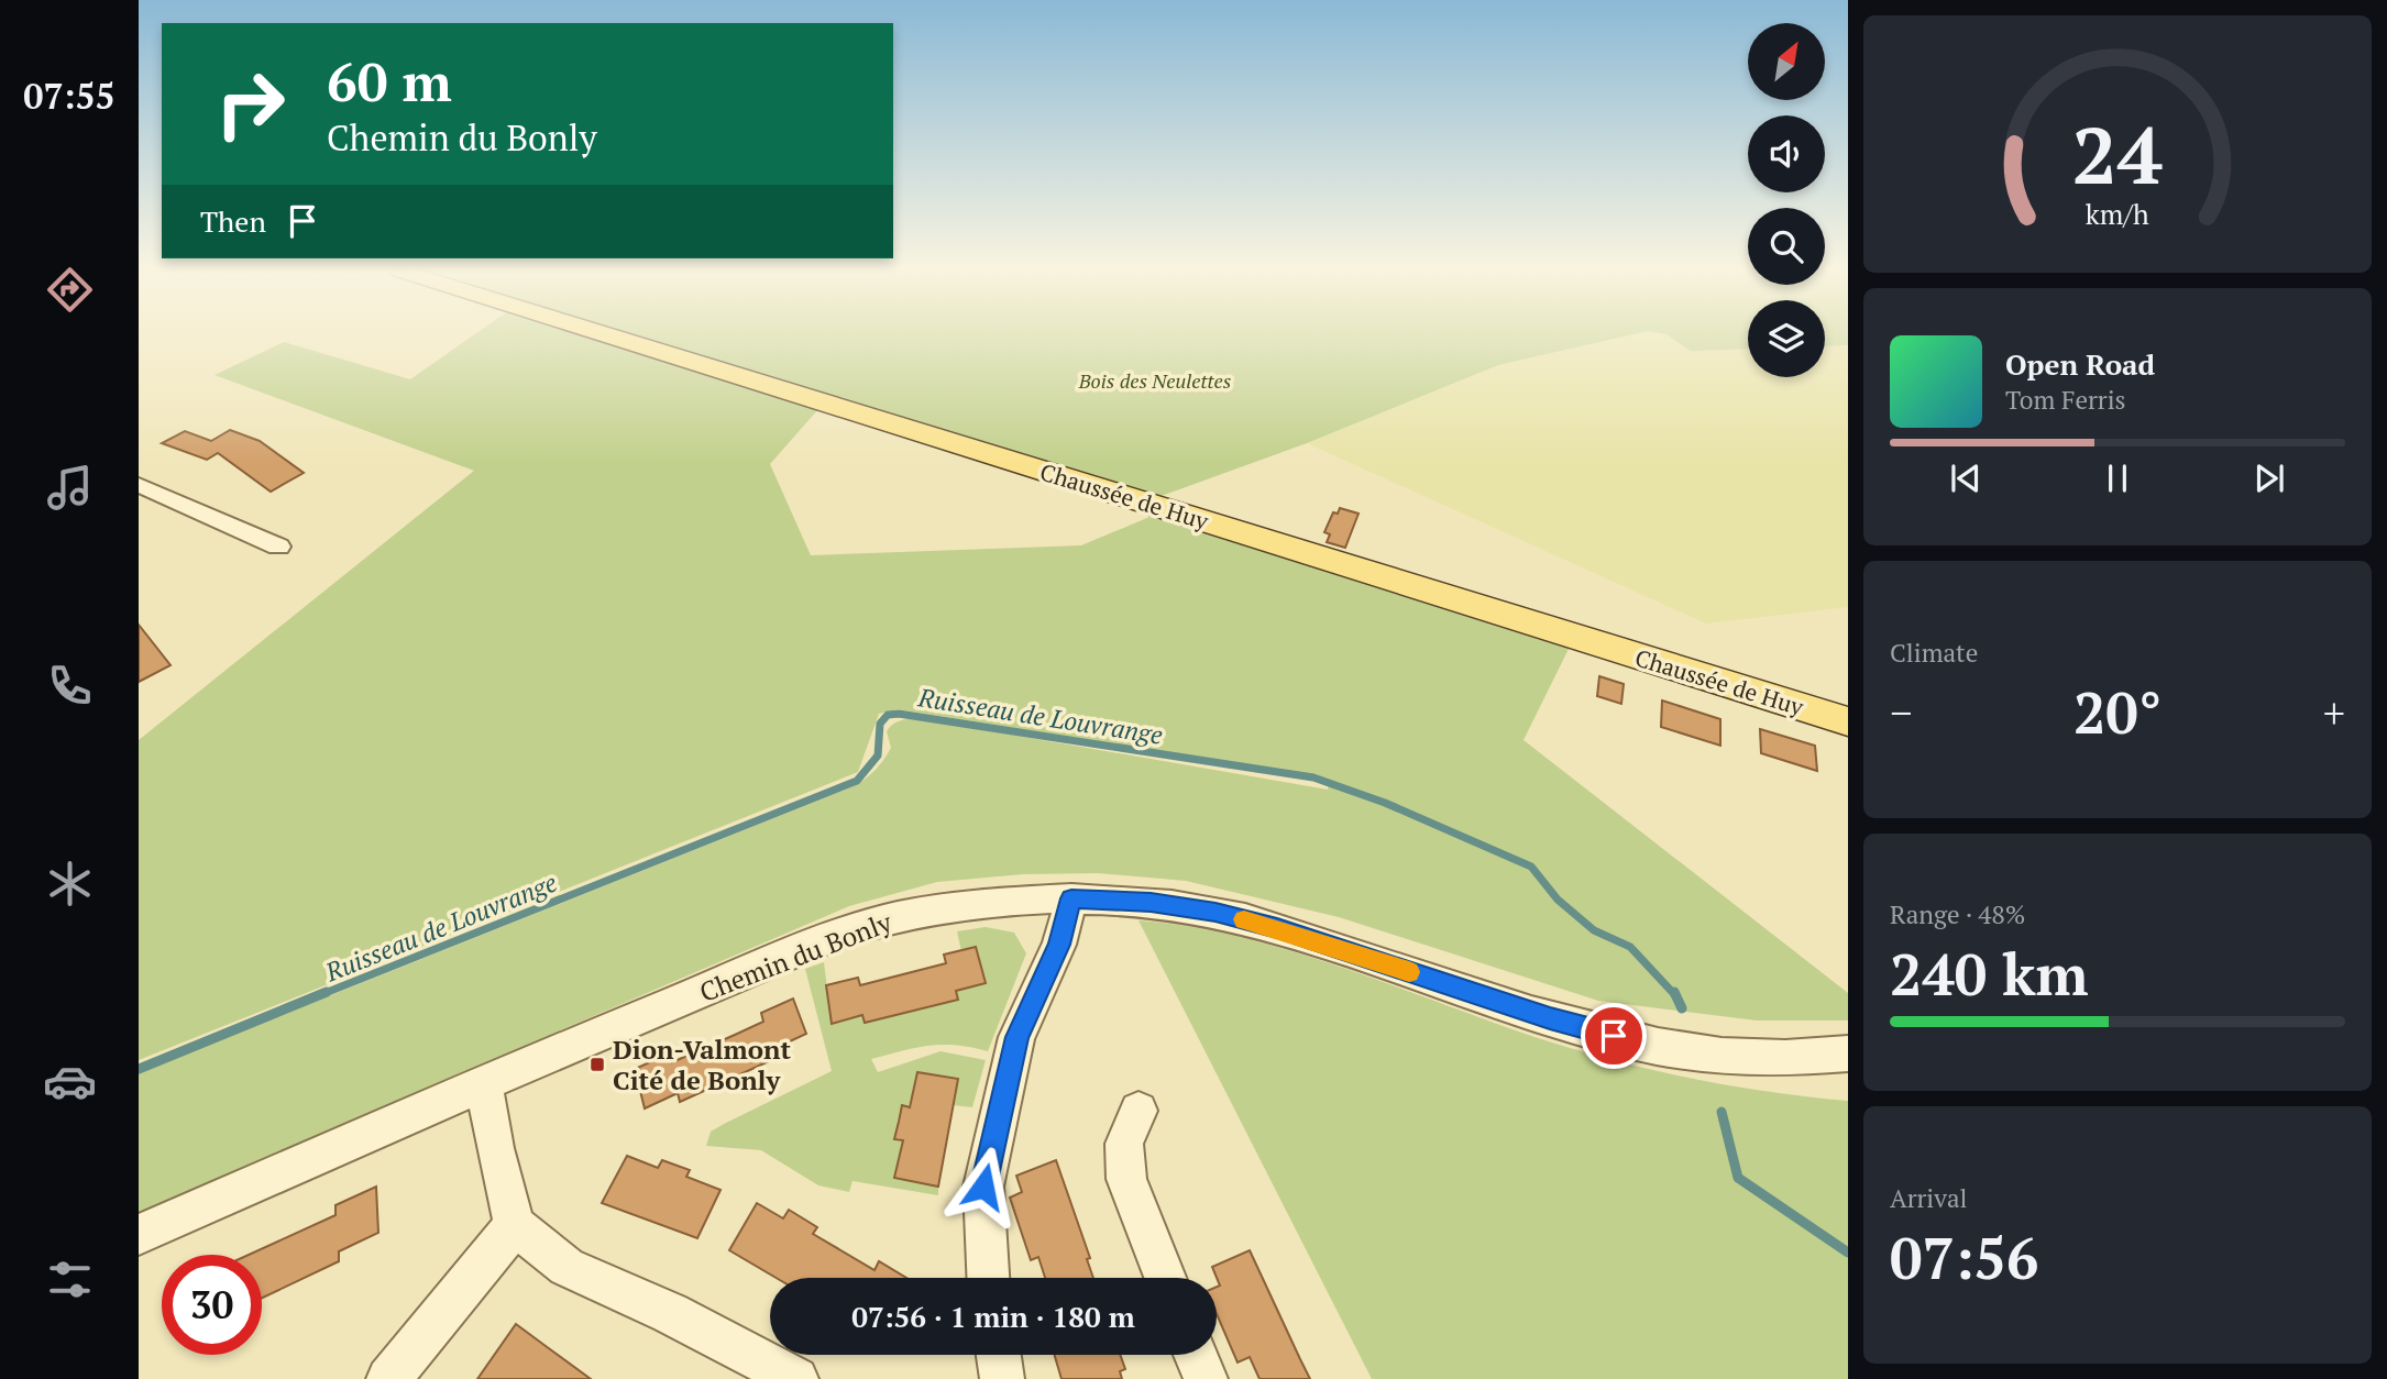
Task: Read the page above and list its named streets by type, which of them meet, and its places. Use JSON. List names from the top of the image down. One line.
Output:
{"streets":{"main road":["Chaussée de Huy"],"street":["Chemin du Bonly"]},"water":["Ruisseau de Louvrange"],"parks":["Bois des Neulettes"],"places":{"transit":["Dion-Valmont Cité de Bonly"]},"north":"top right","page":{"tabs":"07:55","turn":["60 m","Chemin du Bonly"],"then":"Then","song":["Open Road","Tom Ferris"],"tile":["Climate",["Range · 48%","240 km"],["Arrival","07:56"]],"heat":["−","20°","+"],"limit":"30","trip":"07:56 · 1 min · 180 m","gauge":["24","km/h"]}}
